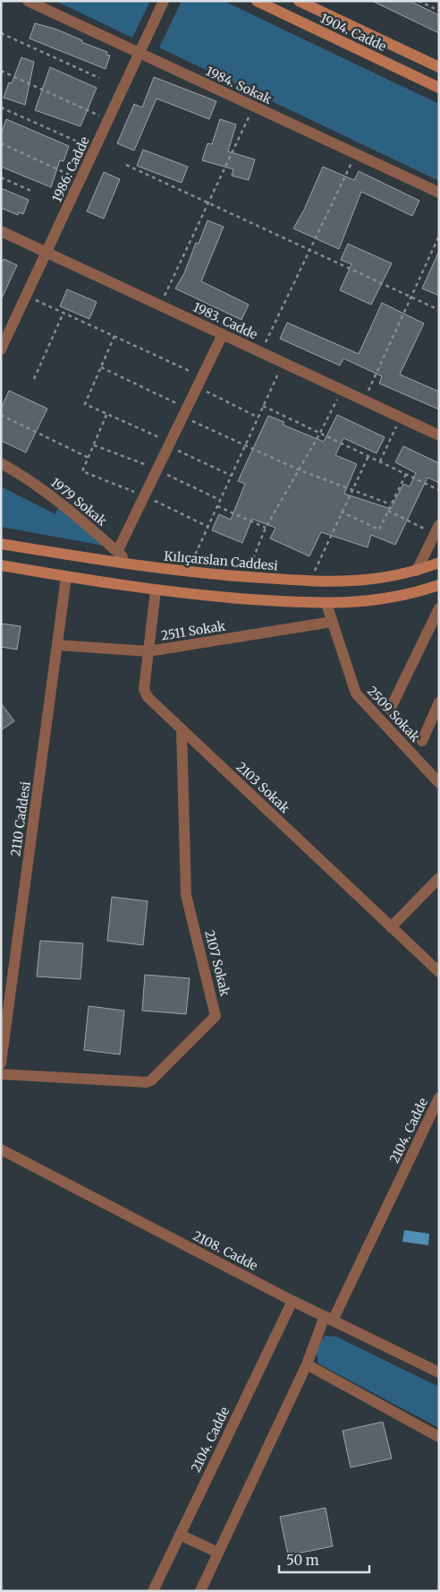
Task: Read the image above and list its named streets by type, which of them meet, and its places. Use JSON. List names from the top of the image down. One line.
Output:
{"streets":{"main road":["1904. Cadde","Kılıçarslan Caddesi"],"street":["1984. Sokak","1986. Cadde","1983. Cadde","1979 Sokak","2511 Sokak","2509 Sokak","2103 Sokak","2110 Caddesi","2107 Sokak","2104. Cadde","2108. Cadde"]},"crossings":[["1984. Sokak","1986. Cadde"],["1986. Cadde","1983. Cadde"],["1979 Sokak","Kılıçarslan Caddesi"],["2511 Sokak","2509 Sokak"],["2511 Sokak","2103 Sokak"],["2511 Sokak","2110 Caddesi"],["2103 Sokak","2107 Sokak"],["2104. Cadde","2108. Cadde"]],"scale_bar":"50 m"}
